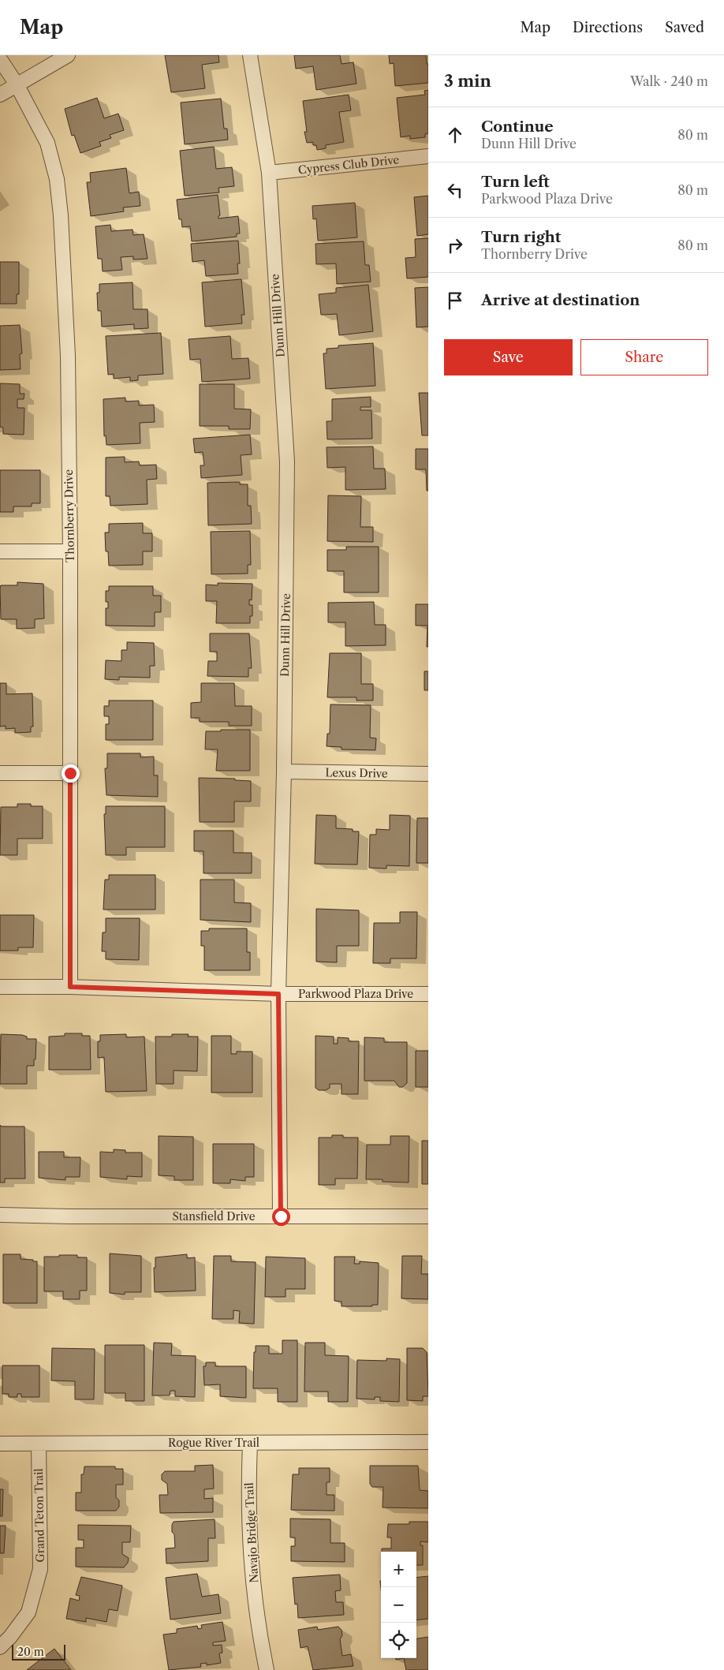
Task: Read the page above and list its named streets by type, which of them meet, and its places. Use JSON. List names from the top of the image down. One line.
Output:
{"streets":{"street":["Cypress Club Drive","Dunn Hill Drive","Thornberry Drive","Lexus Drive","Parkwood Plaza Drive","Stansfield Drive","Rogue River Trail","Grand Teton Trail","Navajo Bridge Trail"]},"crossings":[["Cypress Club Drive","Dunn Hill Drive"],["Dunn Hill Drive","Lexus Drive"],["Dunn Hill Drive","Parkwood Plaza Drive"],["Dunn Hill Drive","Stansfield Drive"],["Thornberry Drive","Parkwood Plaza Drive"],["Rogue River Trail","Grand Teton Trail"],["Rogue River Trail","Navajo Bridge Trail"]],"scale_bar":"20 m","page":{"header":"Map","nav":["Map","Directions","Saved"],"heading":["3 min","Walk · 240 m"],"list":[["Continue","Dunn Hill Drive","80 m"],["Turn left","Parkwood Plaza Drive","80 m"],["Turn right","Thornberry Drive","80 m"],"Arrive at destination"],"buttons":["Save","Share"],"map_buttons":["+","−"],"scale":"20 m"}}
